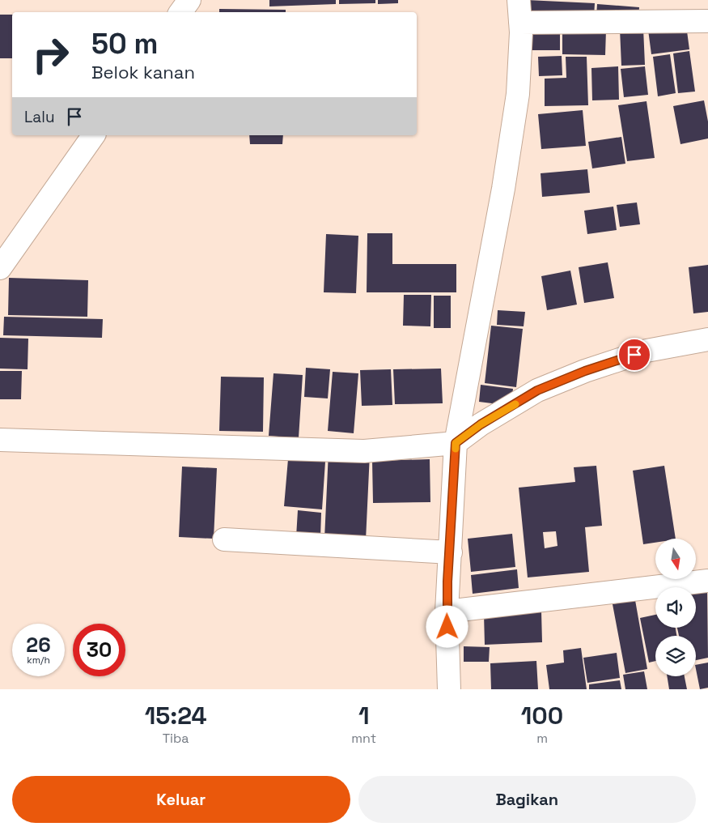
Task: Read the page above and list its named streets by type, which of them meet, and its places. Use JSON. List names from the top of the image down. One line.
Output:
{"north":"bottom","page":{"turn":["50 m","Belok kanan"],"then":"Lalu","speed":"26 km/h","limit":"30","eta":["15:24","Tiba","1","mnt","100","m"],"buttons":["Keluar","Bagikan"]}}
